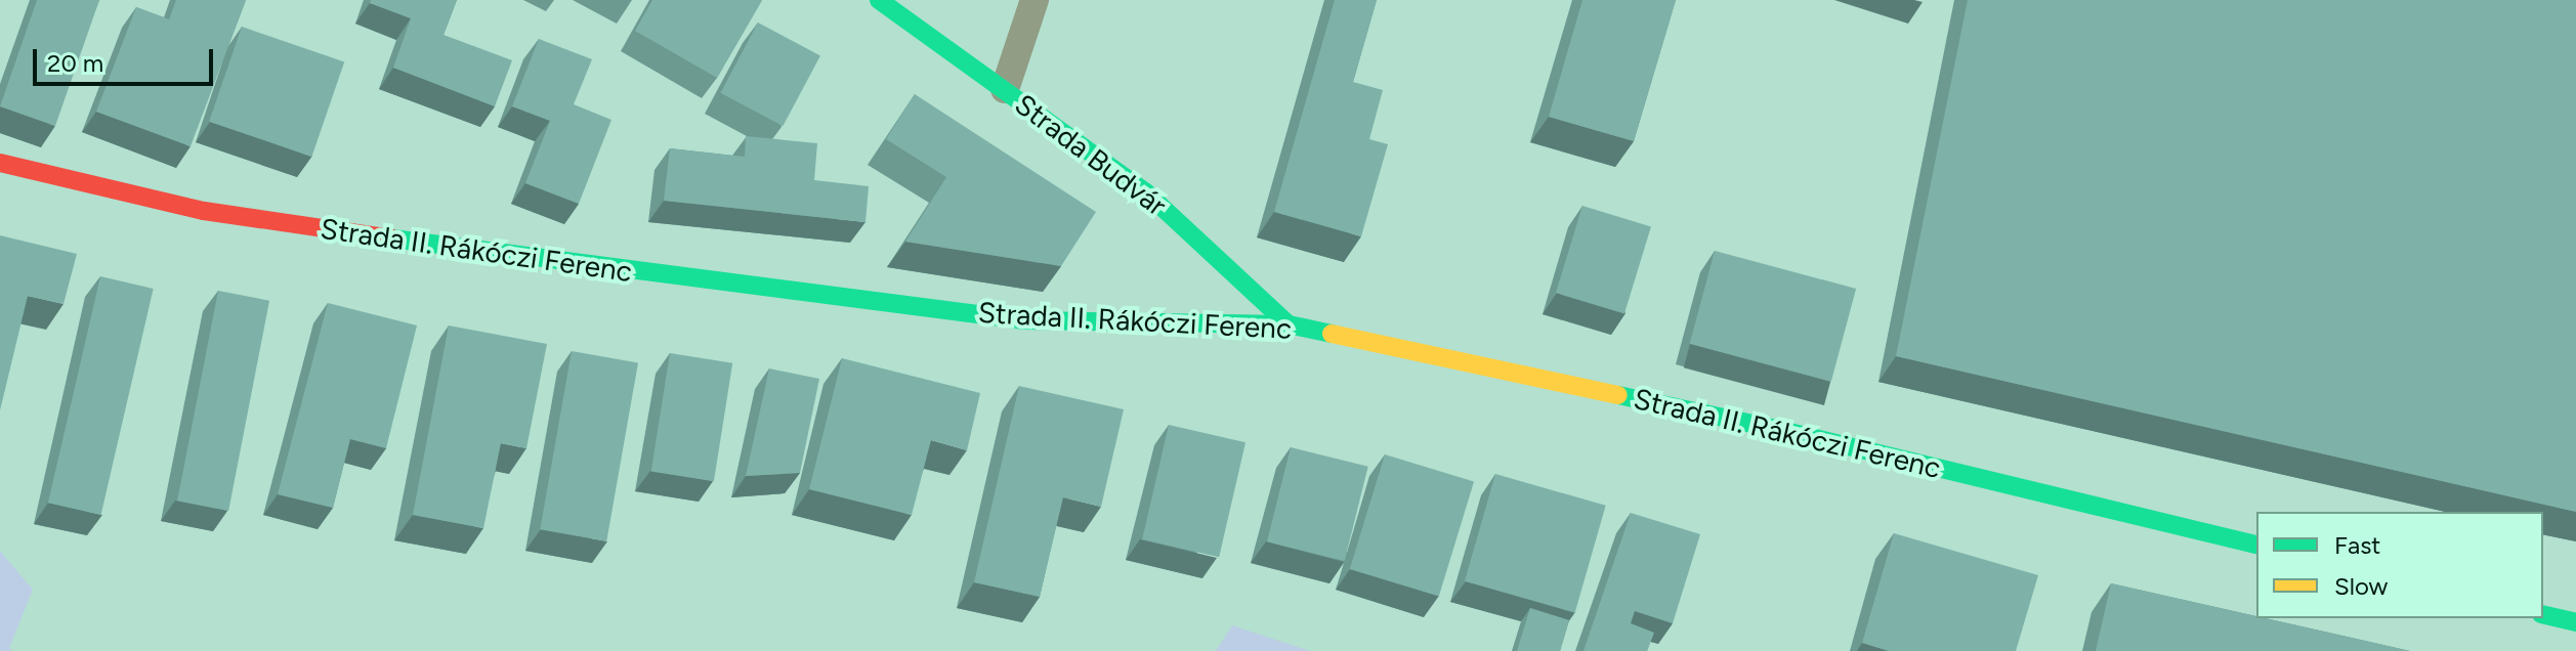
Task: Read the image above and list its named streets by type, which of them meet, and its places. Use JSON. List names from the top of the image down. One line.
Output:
{"streets":{"main road":["Strada Budvár","Strada II. Rákóczi Ferenc"]},"crossings":[["Strada Budvár","Strada II. Rákóczi Ferenc"]],"legend":["Fast","Slow"],"scale_bar":"20 m"}
